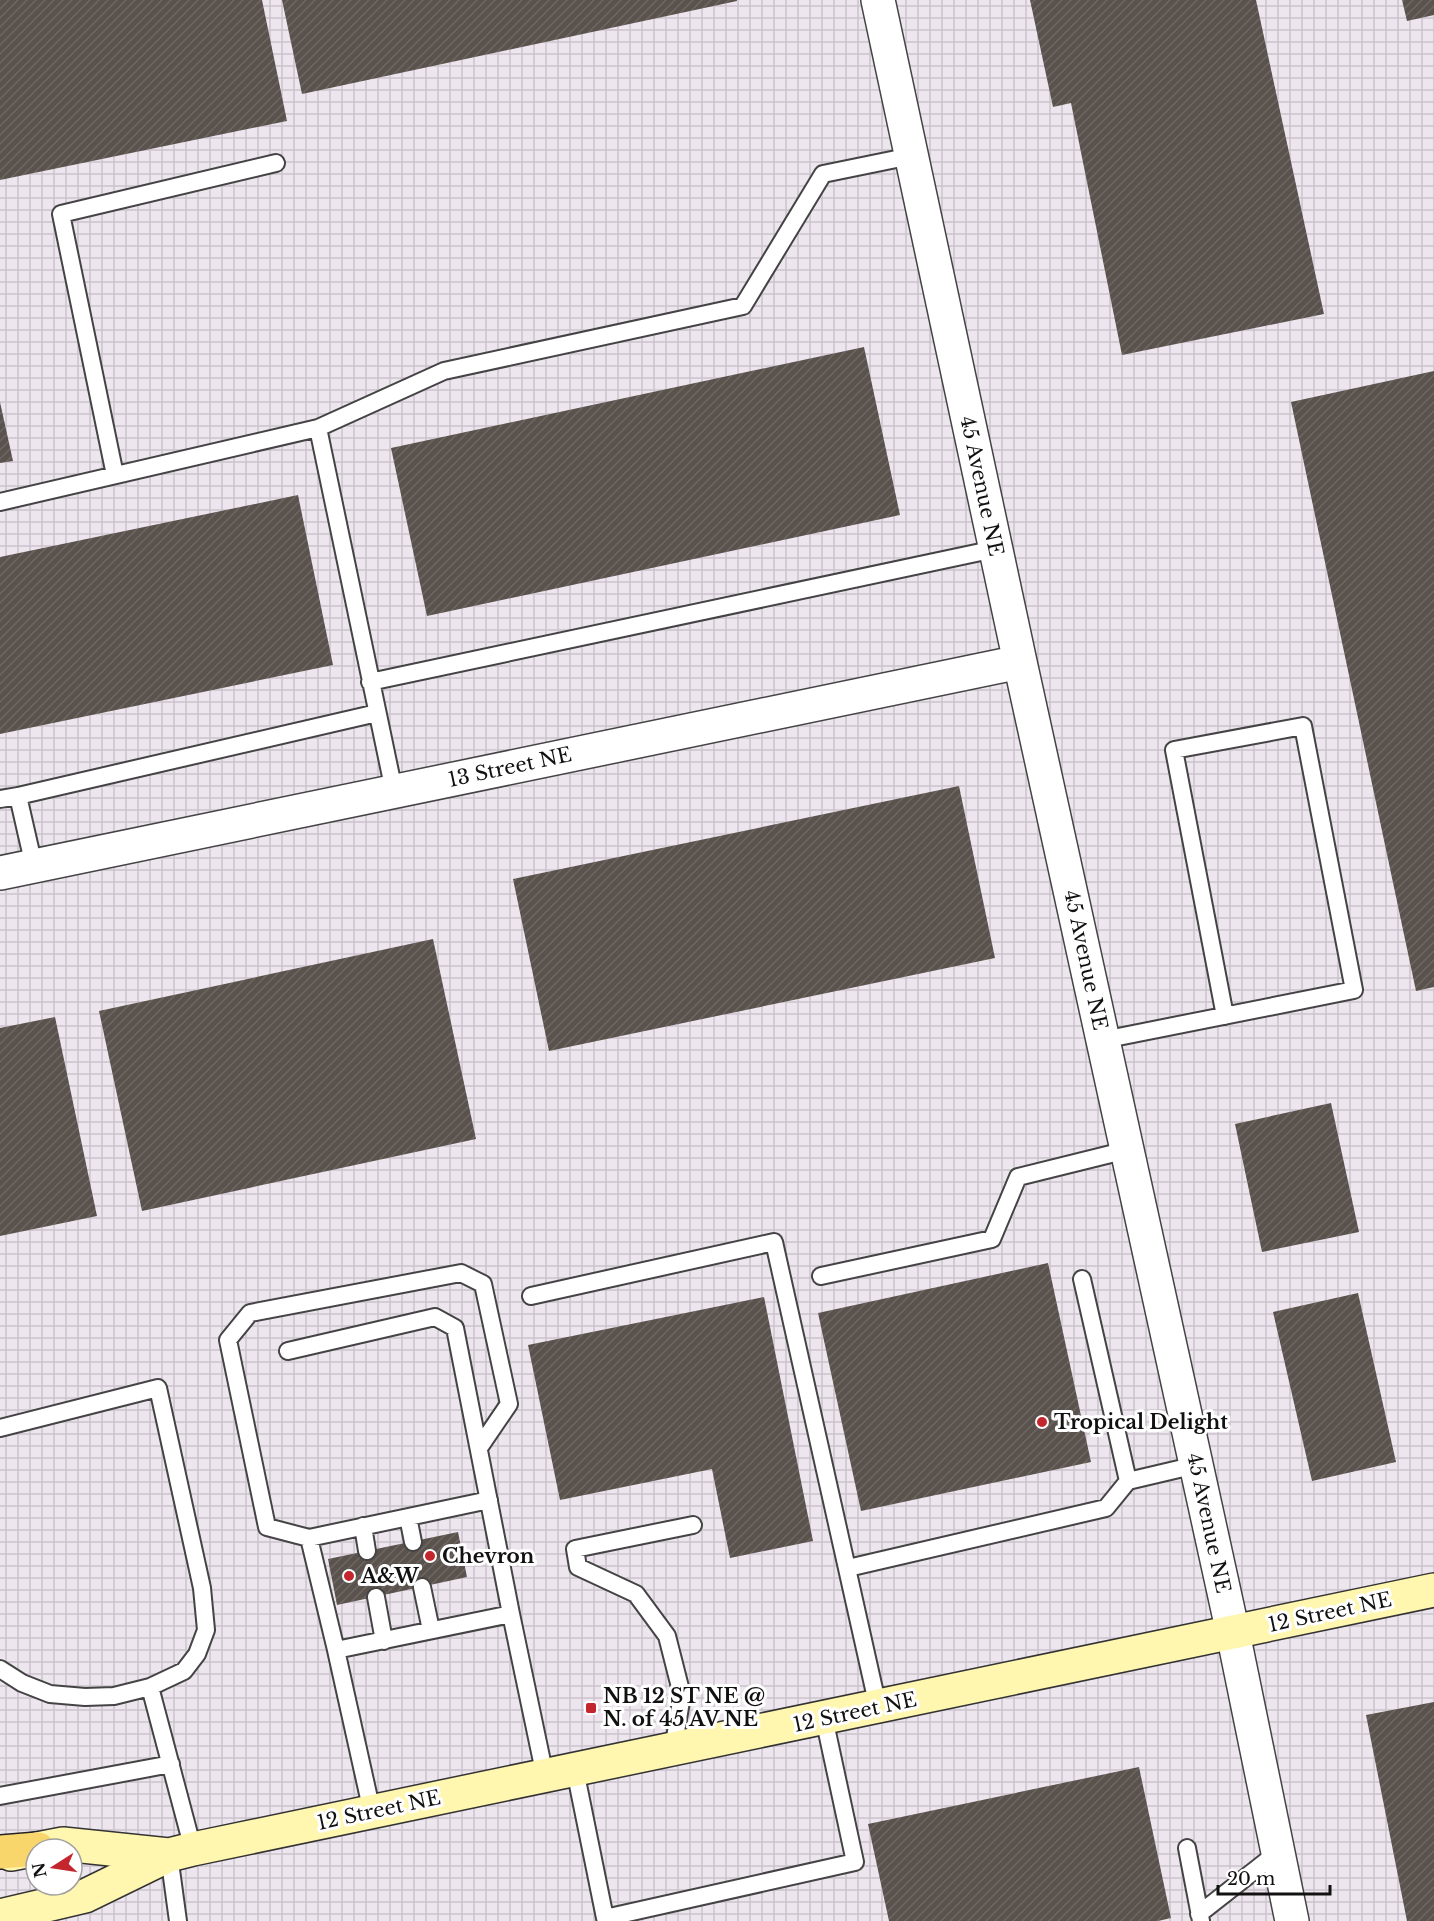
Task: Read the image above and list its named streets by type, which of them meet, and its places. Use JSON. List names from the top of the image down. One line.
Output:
{"streets":{"street":["45 Avenue NE","13 Street NE","12 Street NE"]},"crossings":[["45 Avenue NE","13 Street NE"],["45 Avenue NE","12 Street NE"]],"places":{"other":["Tropical Delight","Chevron","A&W"],"transit":["NB 12 ST NE @ N. of 45 AV NE"]},"scale_bar":"20 m","north":"left"}
